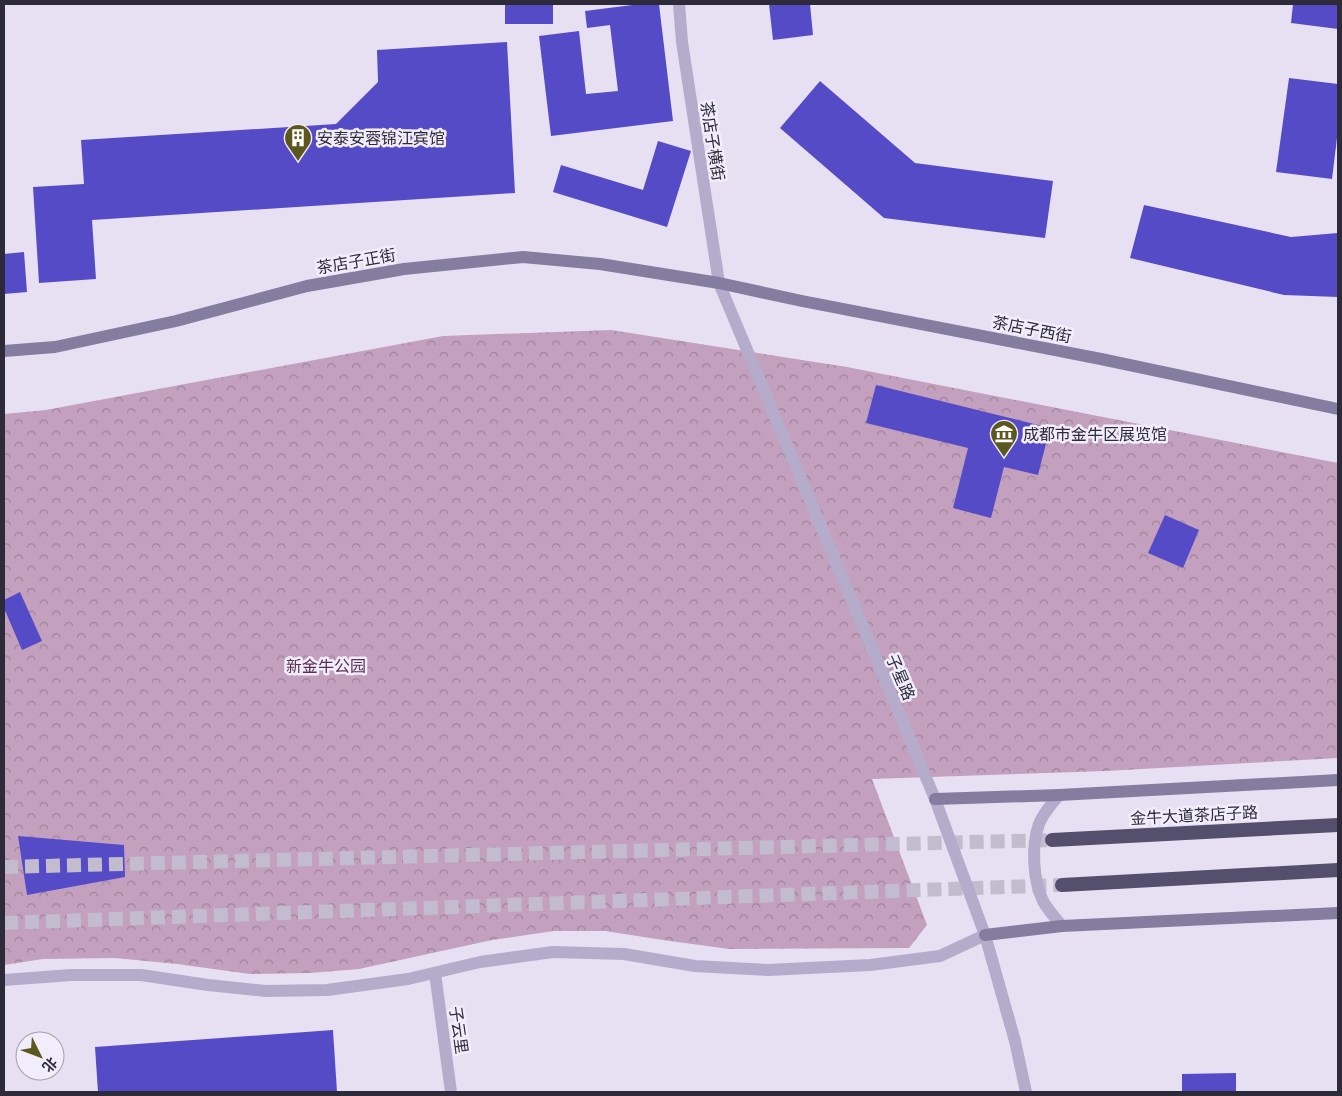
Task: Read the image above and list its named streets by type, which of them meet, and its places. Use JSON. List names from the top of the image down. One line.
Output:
{"streets":{"highway":["金牛大道茶店子路"],"main road":["茶店子正街","茶店子西街"],"street":["茶店子横街","子星路","子云里"]},"crossings":[["茶店子横街","茶店子正街"],["茶店子横街","茶店子西街"],["茶店子横街","子星路"],["茶店子正街","茶店子西街"],["茶店子正街","子星路"],["茶店子西街","子星路"]],"parks":["新金牛公园"],"places":{"building":["安泰安蓉锦江宾馆"],"museum":["成都市金牛区展览馆"]},"north":"bottom right"}
